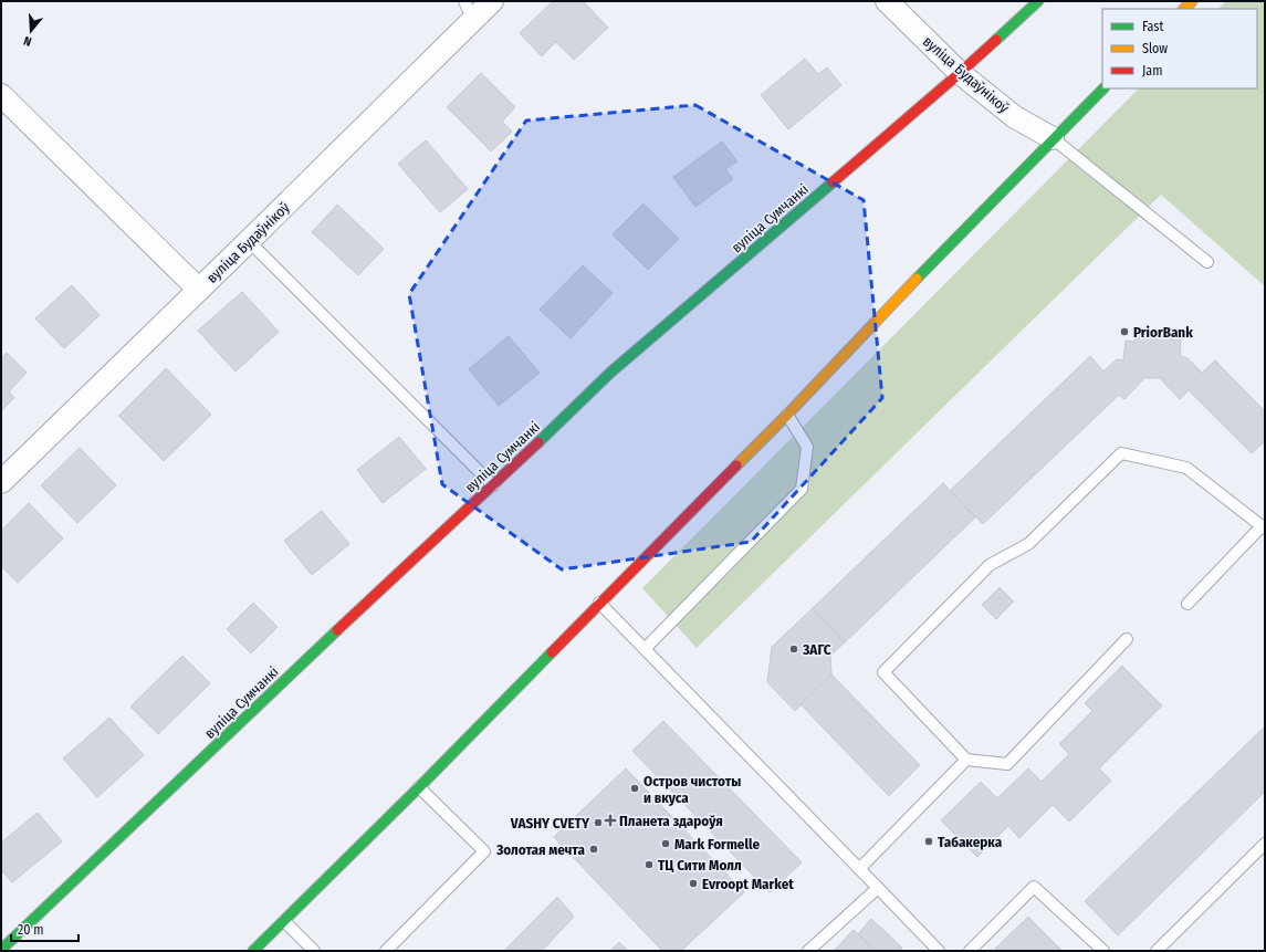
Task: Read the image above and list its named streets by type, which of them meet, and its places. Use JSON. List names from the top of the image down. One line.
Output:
{"streets":{"street":["вуліца Будаўнікоў","вуліца Сумчанкі"]},"crossings":[["вуліца Будаўнікоў","вуліца Сумчанкі"]],"places":{"other":["PriorBank","ЗАГС","Остров чистоты и вкуса","VASHY CVETY","Табакерка","Mark Formelle","Золотая мечта","ТЦ Сити Молл","Evroopt Market"],"health":["Планета здароўя"]},"legend":["Fast","Slow","Jam"],"scale_bar":"20 m","north":"bottom"}
